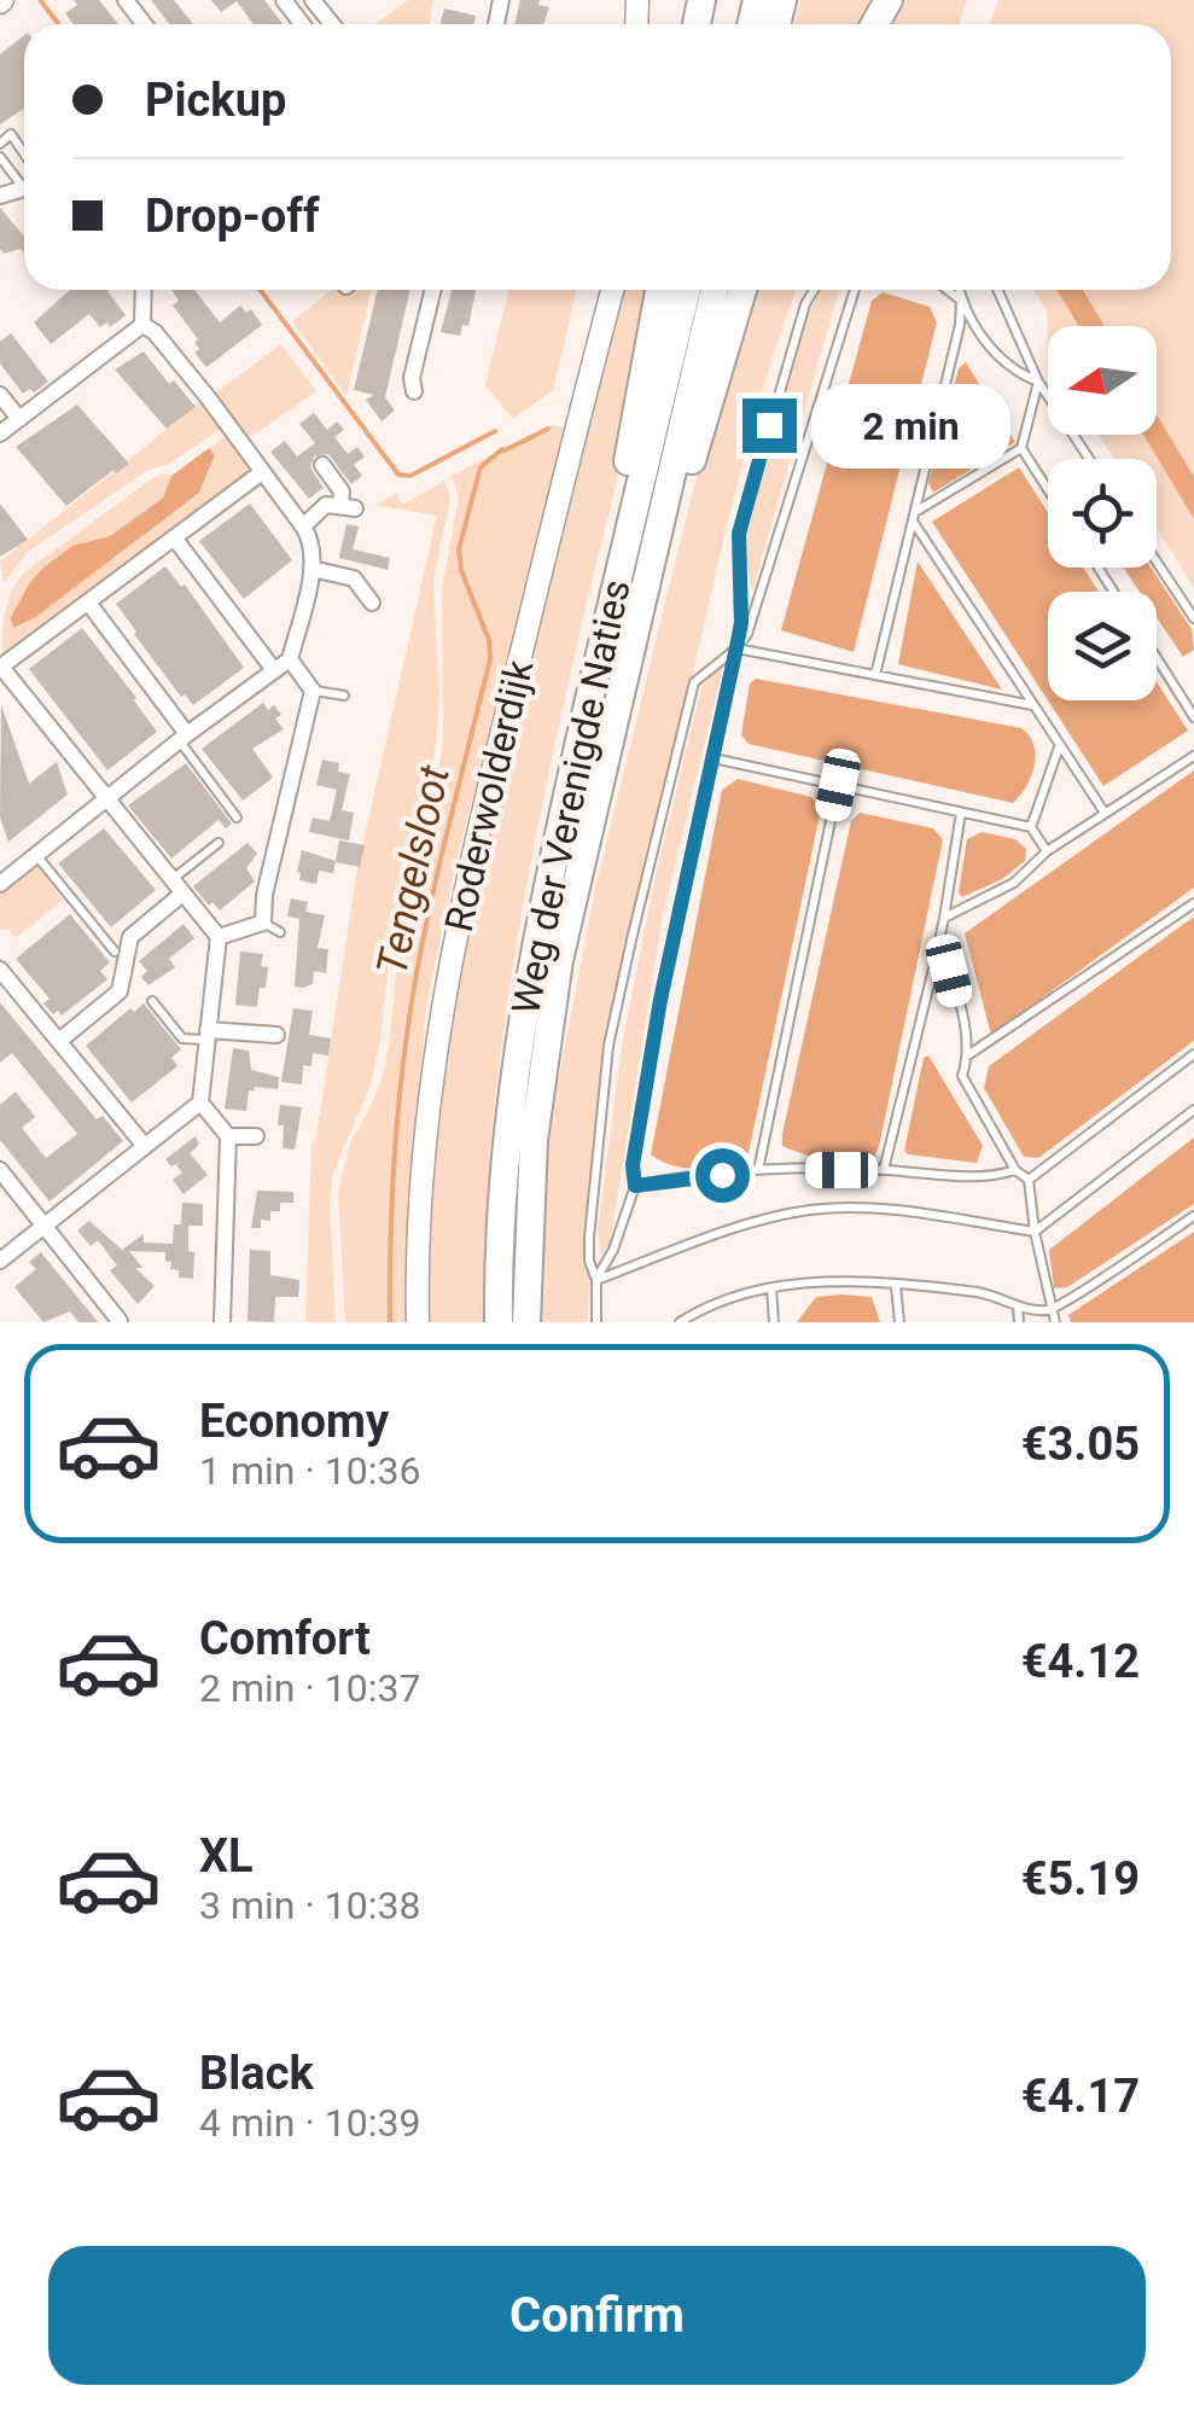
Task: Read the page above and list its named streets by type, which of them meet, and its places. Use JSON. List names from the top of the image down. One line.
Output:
{"streets":{"highway":["Weg der Verenigde Naties"],"street":["Roderwolderdijk"]},"water":["Tengelsloot"],"north":"left","page":{"banner":["Pickup","Drop-off"],"bubble":"2 min","list":[{"name":"Economy","note":"1 min · 10:36","value":"€3.05"},{"name":"Comfort","note":"2 min · 10:37","value":"€4.12"},{"name":"XL","note":"3 min · 10:38","value":"€5.19"},{"name":"Black","note":"4 min · 10:39","value":"€4.17"}],"buttons":"Confirm"}}
